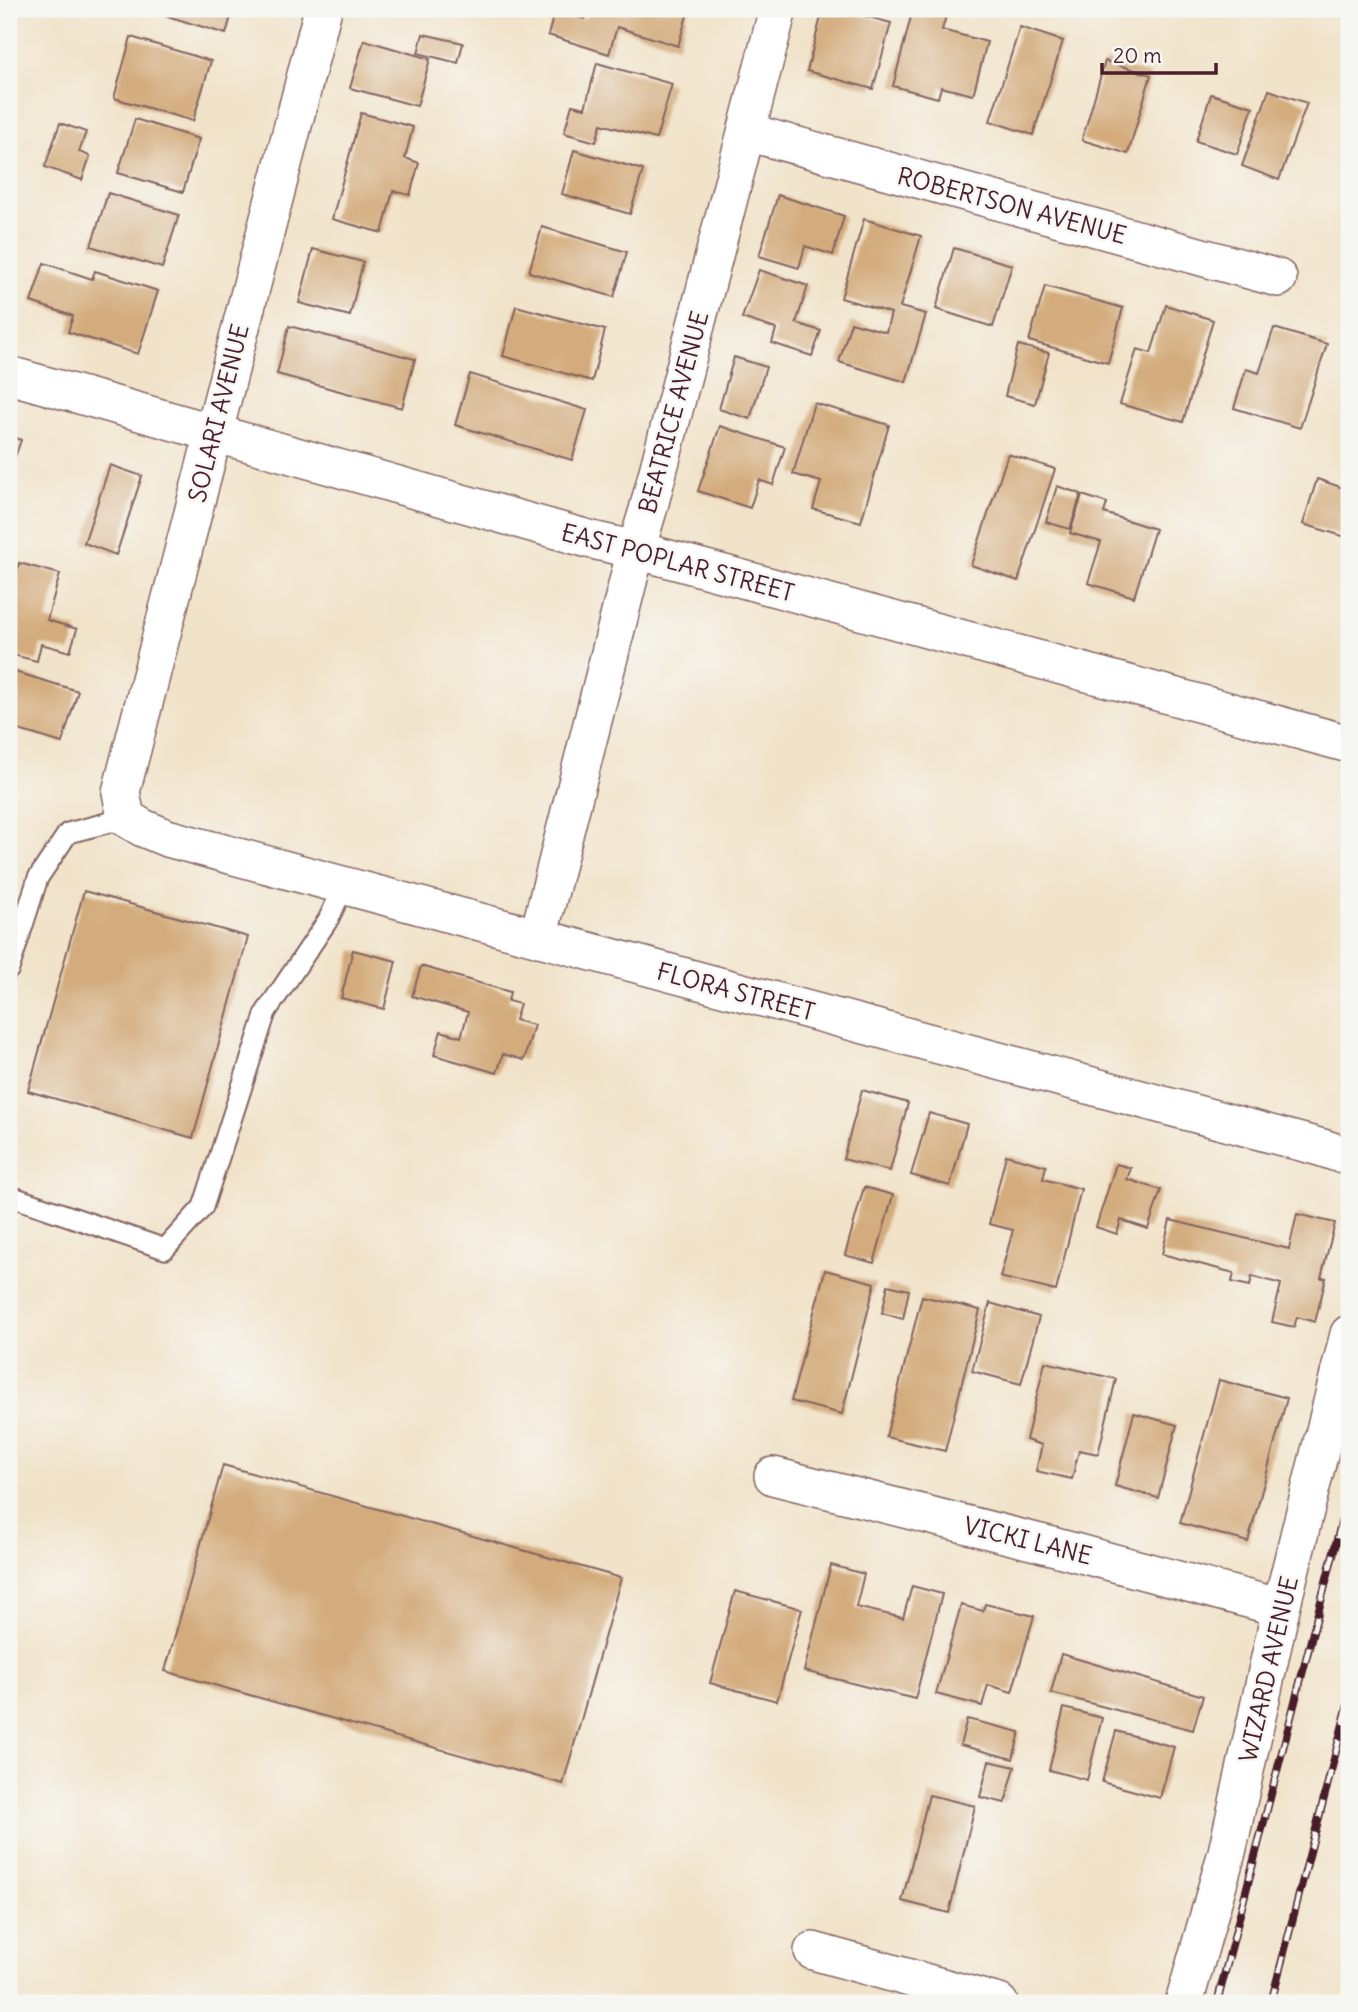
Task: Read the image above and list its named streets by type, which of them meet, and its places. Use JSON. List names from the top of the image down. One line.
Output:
{"streets":{"street":["ROBERTSON AVENUE","BEATRICE AVENUE","SOLARI AVENUE","EAST POPLAR STREET","FLORA STREET","VICKI LANE","WIZARD AVENUE"]},"crossings":[["ROBERTSON AVENUE","BEATRICE AVENUE"],["BEATRICE AVENUE","EAST POPLAR STREET"],["BEATRICE AVENUE","FLORA STREET"],["SOLARI AVENUE","EAST POPLAR STREET"],["SOLARI AVENUE","FLORA STREET"],["VICKI LANE","WIZARD AVENUE"]],"scale_bar":"20 m"}
